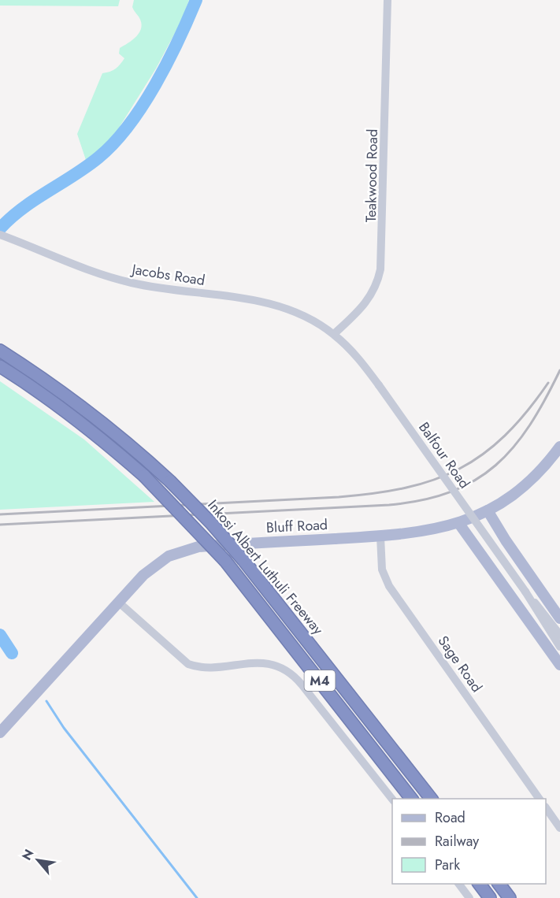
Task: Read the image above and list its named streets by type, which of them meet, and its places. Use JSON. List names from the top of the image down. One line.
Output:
{"streets":{"highway":["Inkosi Albert Luthuli Freeway","M4"],"main road":["Bluff Road"],"street":["Teakwood Road","Jacobs Road","Balfour Road","Sage Road"]},"crossings":[["Teakwood Road","Jacobs Road"],["Teakwood Road","Balfour Road"],["Jacobs Road","Balfour Road"],["Bluff Road","Sage Road"]],"legend":["Road","Railway","Park"],"north":"top left"}
